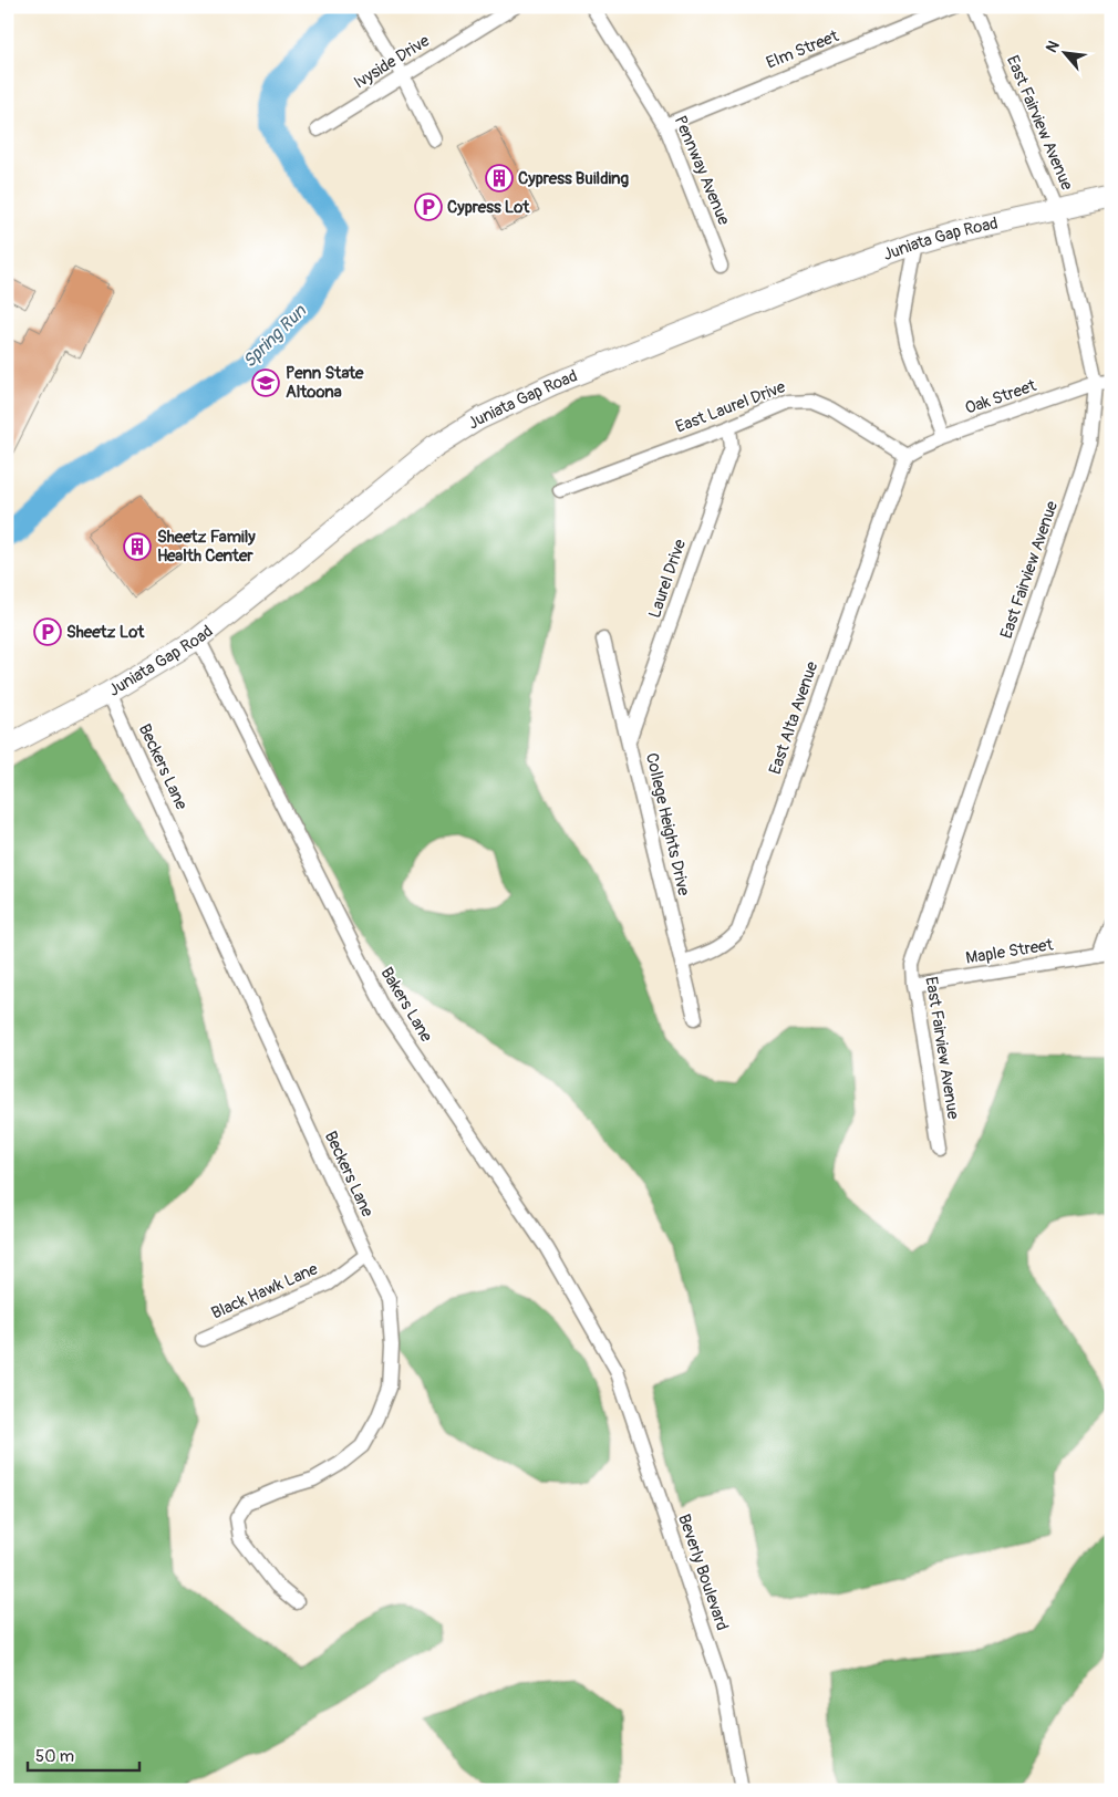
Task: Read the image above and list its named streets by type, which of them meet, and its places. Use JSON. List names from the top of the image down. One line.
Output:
{"streets":{"main road":["Juniata Gap Road"],"street":["Elm Street","Ivyside Drive","East Fairview Avenue","Pennway Avenue","Oak Street","East Laurel Drive","Laurel Drive","East Alta Avenue","Beckers Lane","College Heights Drive","Maple Street","Bakers Lane","Black Hawk Lane","Beverly Boulevard"]},"crossings":[["Elm Street","Pennway Avenue"],["East Fairview Avenue","Juniata Gap Road"],["East Fairview Avenue","Oak Street"],["East Fairview Avenue","Maple Street"],["Juniata Gap Road","Beckers Lane"],["Juniata Gap Road","Bakers Lane"],["Oak Street","East Laurel Drive"],["Oak Street","East Alta Avenue"],["East Laurel Drive","Laurel Drive"],["East Laurel Drive","East Alta Avenue"],["Laurel Drive","College Heights Drive"],["East Alta Avenue","College Heights Drive"],["Beckers Lane","Black Hawk Lane"],["Bakers Lane","Beverly Boulevard"]],"water":["Spring Run"],"places":{"building":["Cypress Building","Sheetz Family Health Center"],"parking":["Cypress Lot","Sheetz Lot"],"school or university":["Penn State Altoona"]},"scale_bar":"50 m","north":"top left"}
